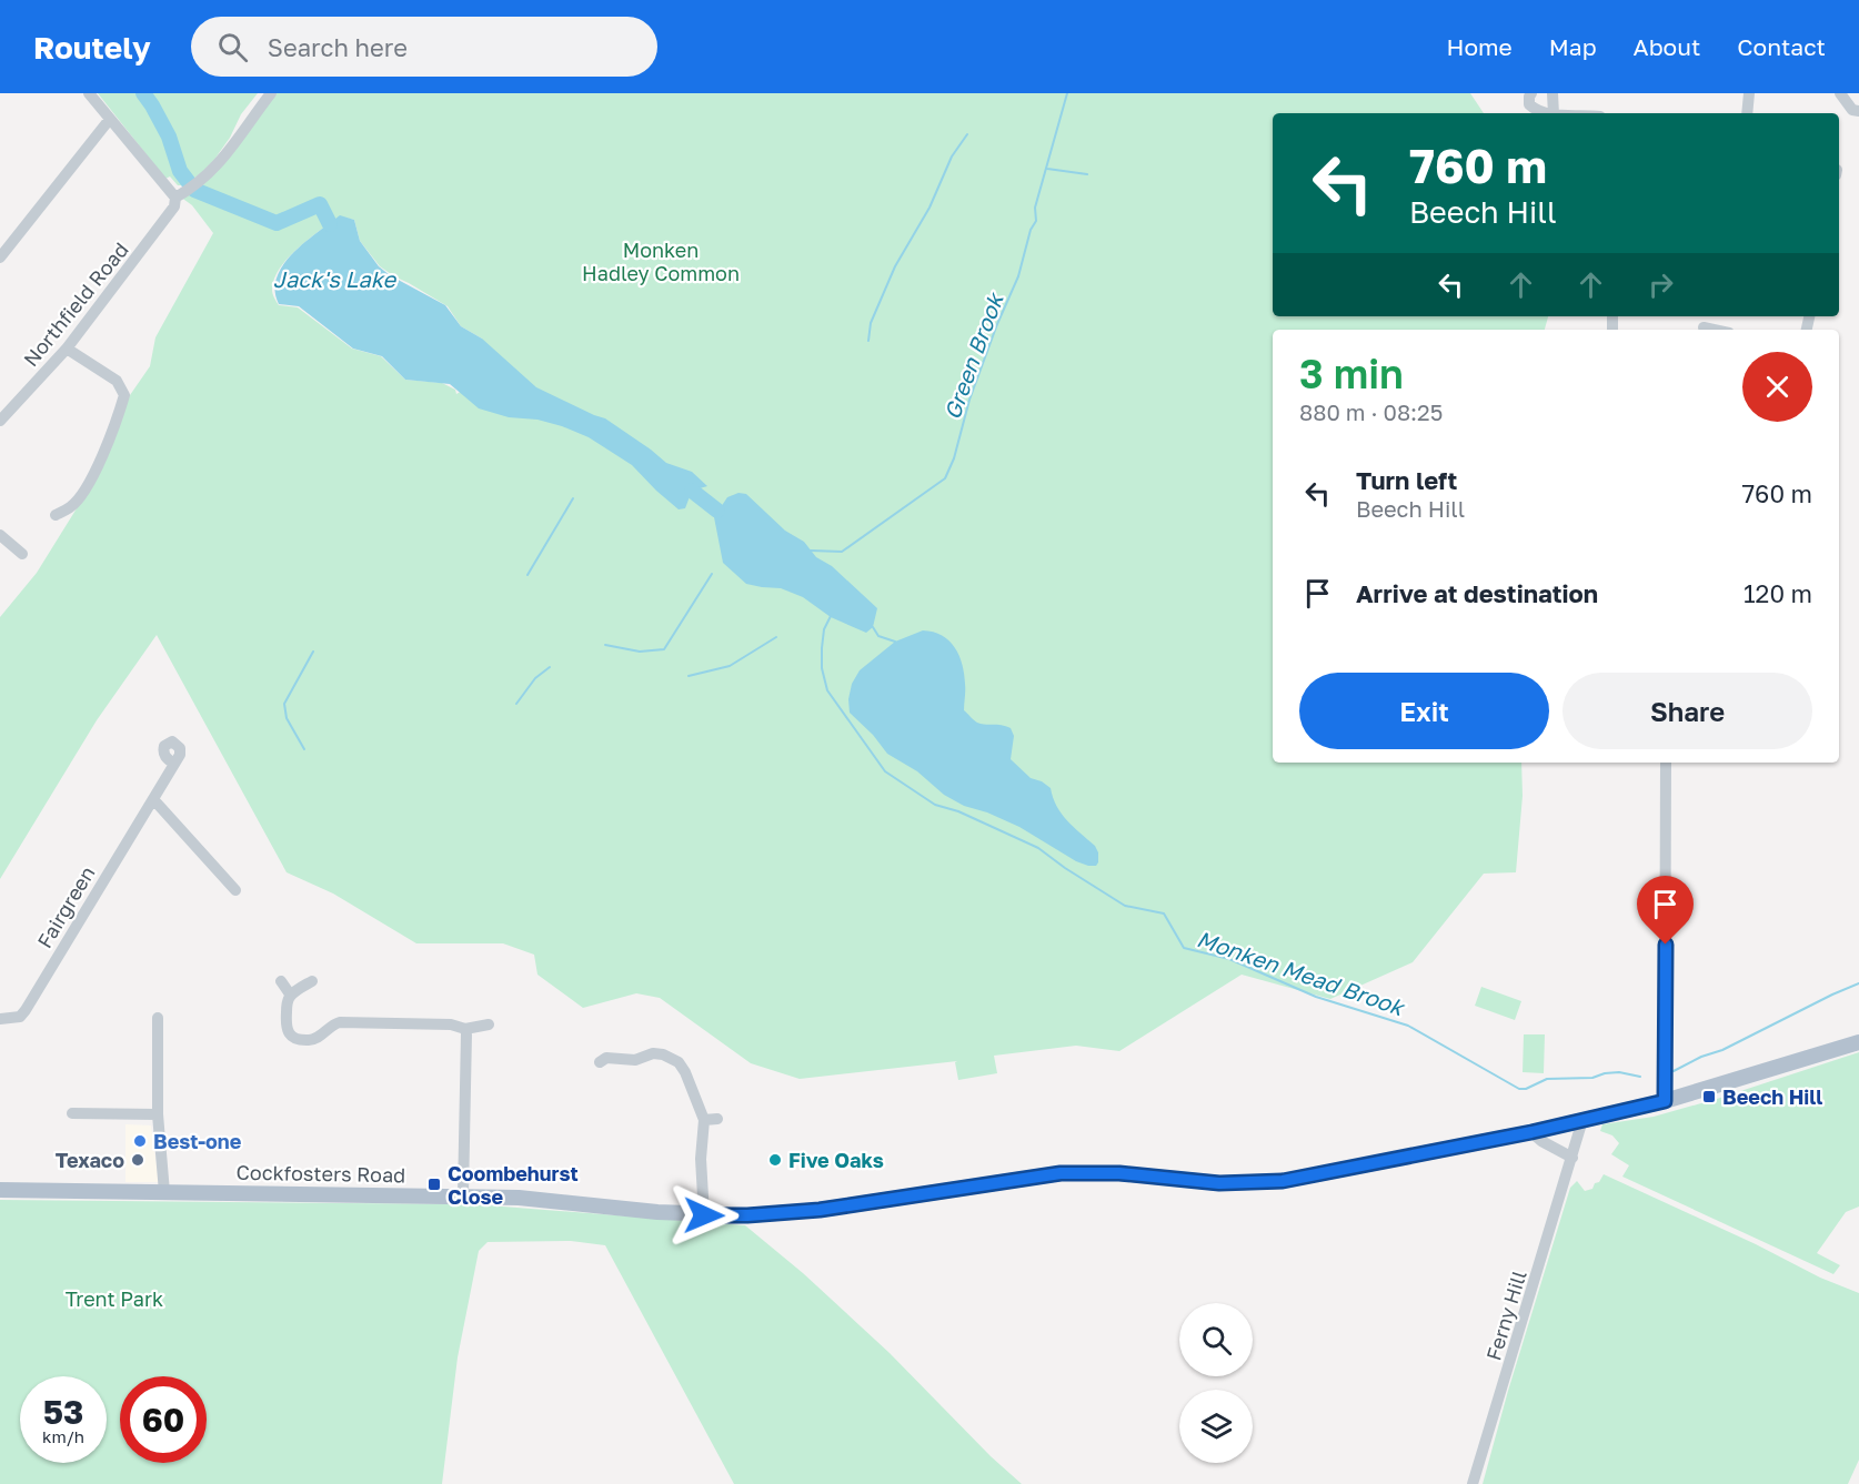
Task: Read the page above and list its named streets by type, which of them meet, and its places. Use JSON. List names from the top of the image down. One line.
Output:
{"streets":{"main road":["Cockfosters Road"],"street":["Northfield Road","Fairgreen","Ferny Hill"]},"crossings":[["Cockfosters Road","Ferny Hill"]],"water":["Jack's Lake","Green Brook","Monken Mead Brook"],"parks":["Monken Hadley Common","Trent Park"],"places":{"transit":["Beech Hill","Coombehurst Close"],"other":["Best-one","Texaco","Five Oaks"]},"page":{"header":"Routely","search":"Search here","nav":["Home","Map","About","Contact"],"turn":["760 m","Beech Hill"],"heading":["3 min","880 m · 08:25"],"list":[{"name":"Turn left","note":"Beech Hill","value":"760 m"},{"name":"Arrive at destination","value":"120 m"}],"buttons":["Exit","Share"],"speed":"53 km/h","limit":"60"}}
